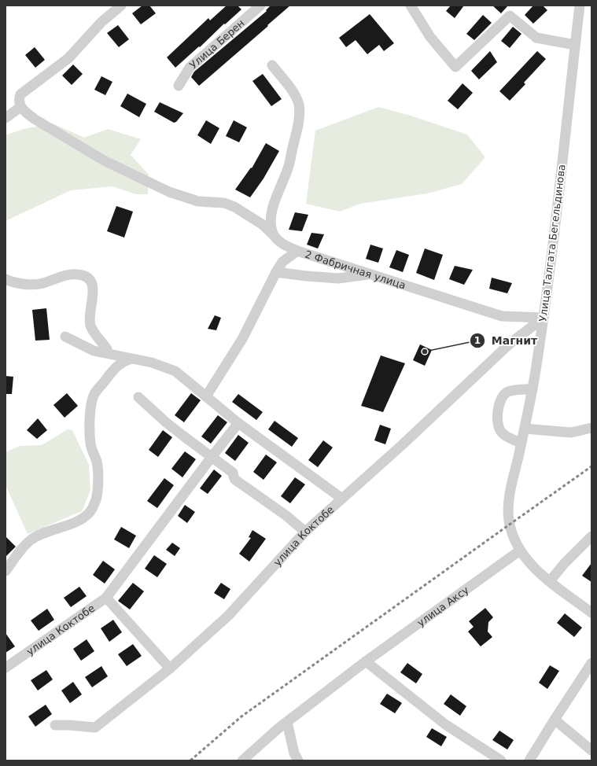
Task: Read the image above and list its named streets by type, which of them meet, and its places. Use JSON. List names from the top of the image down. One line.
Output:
{"streets":{"street":["Улица Берен","Улица Талгата Бегельдинова","2 Фабричная улица","улица Коктобе","улица Аксу"]},"crossings":[["Улица Талгата Бегельдинова","2 Фабричная улица"],["Улица Талгата Бегельдинова","улица Коктобе"],["Улица Талгата Бегельдинова","улица Аксу"],["2 Фабричная улица","улица Коктобе"]],"places":["Магнит"]}
